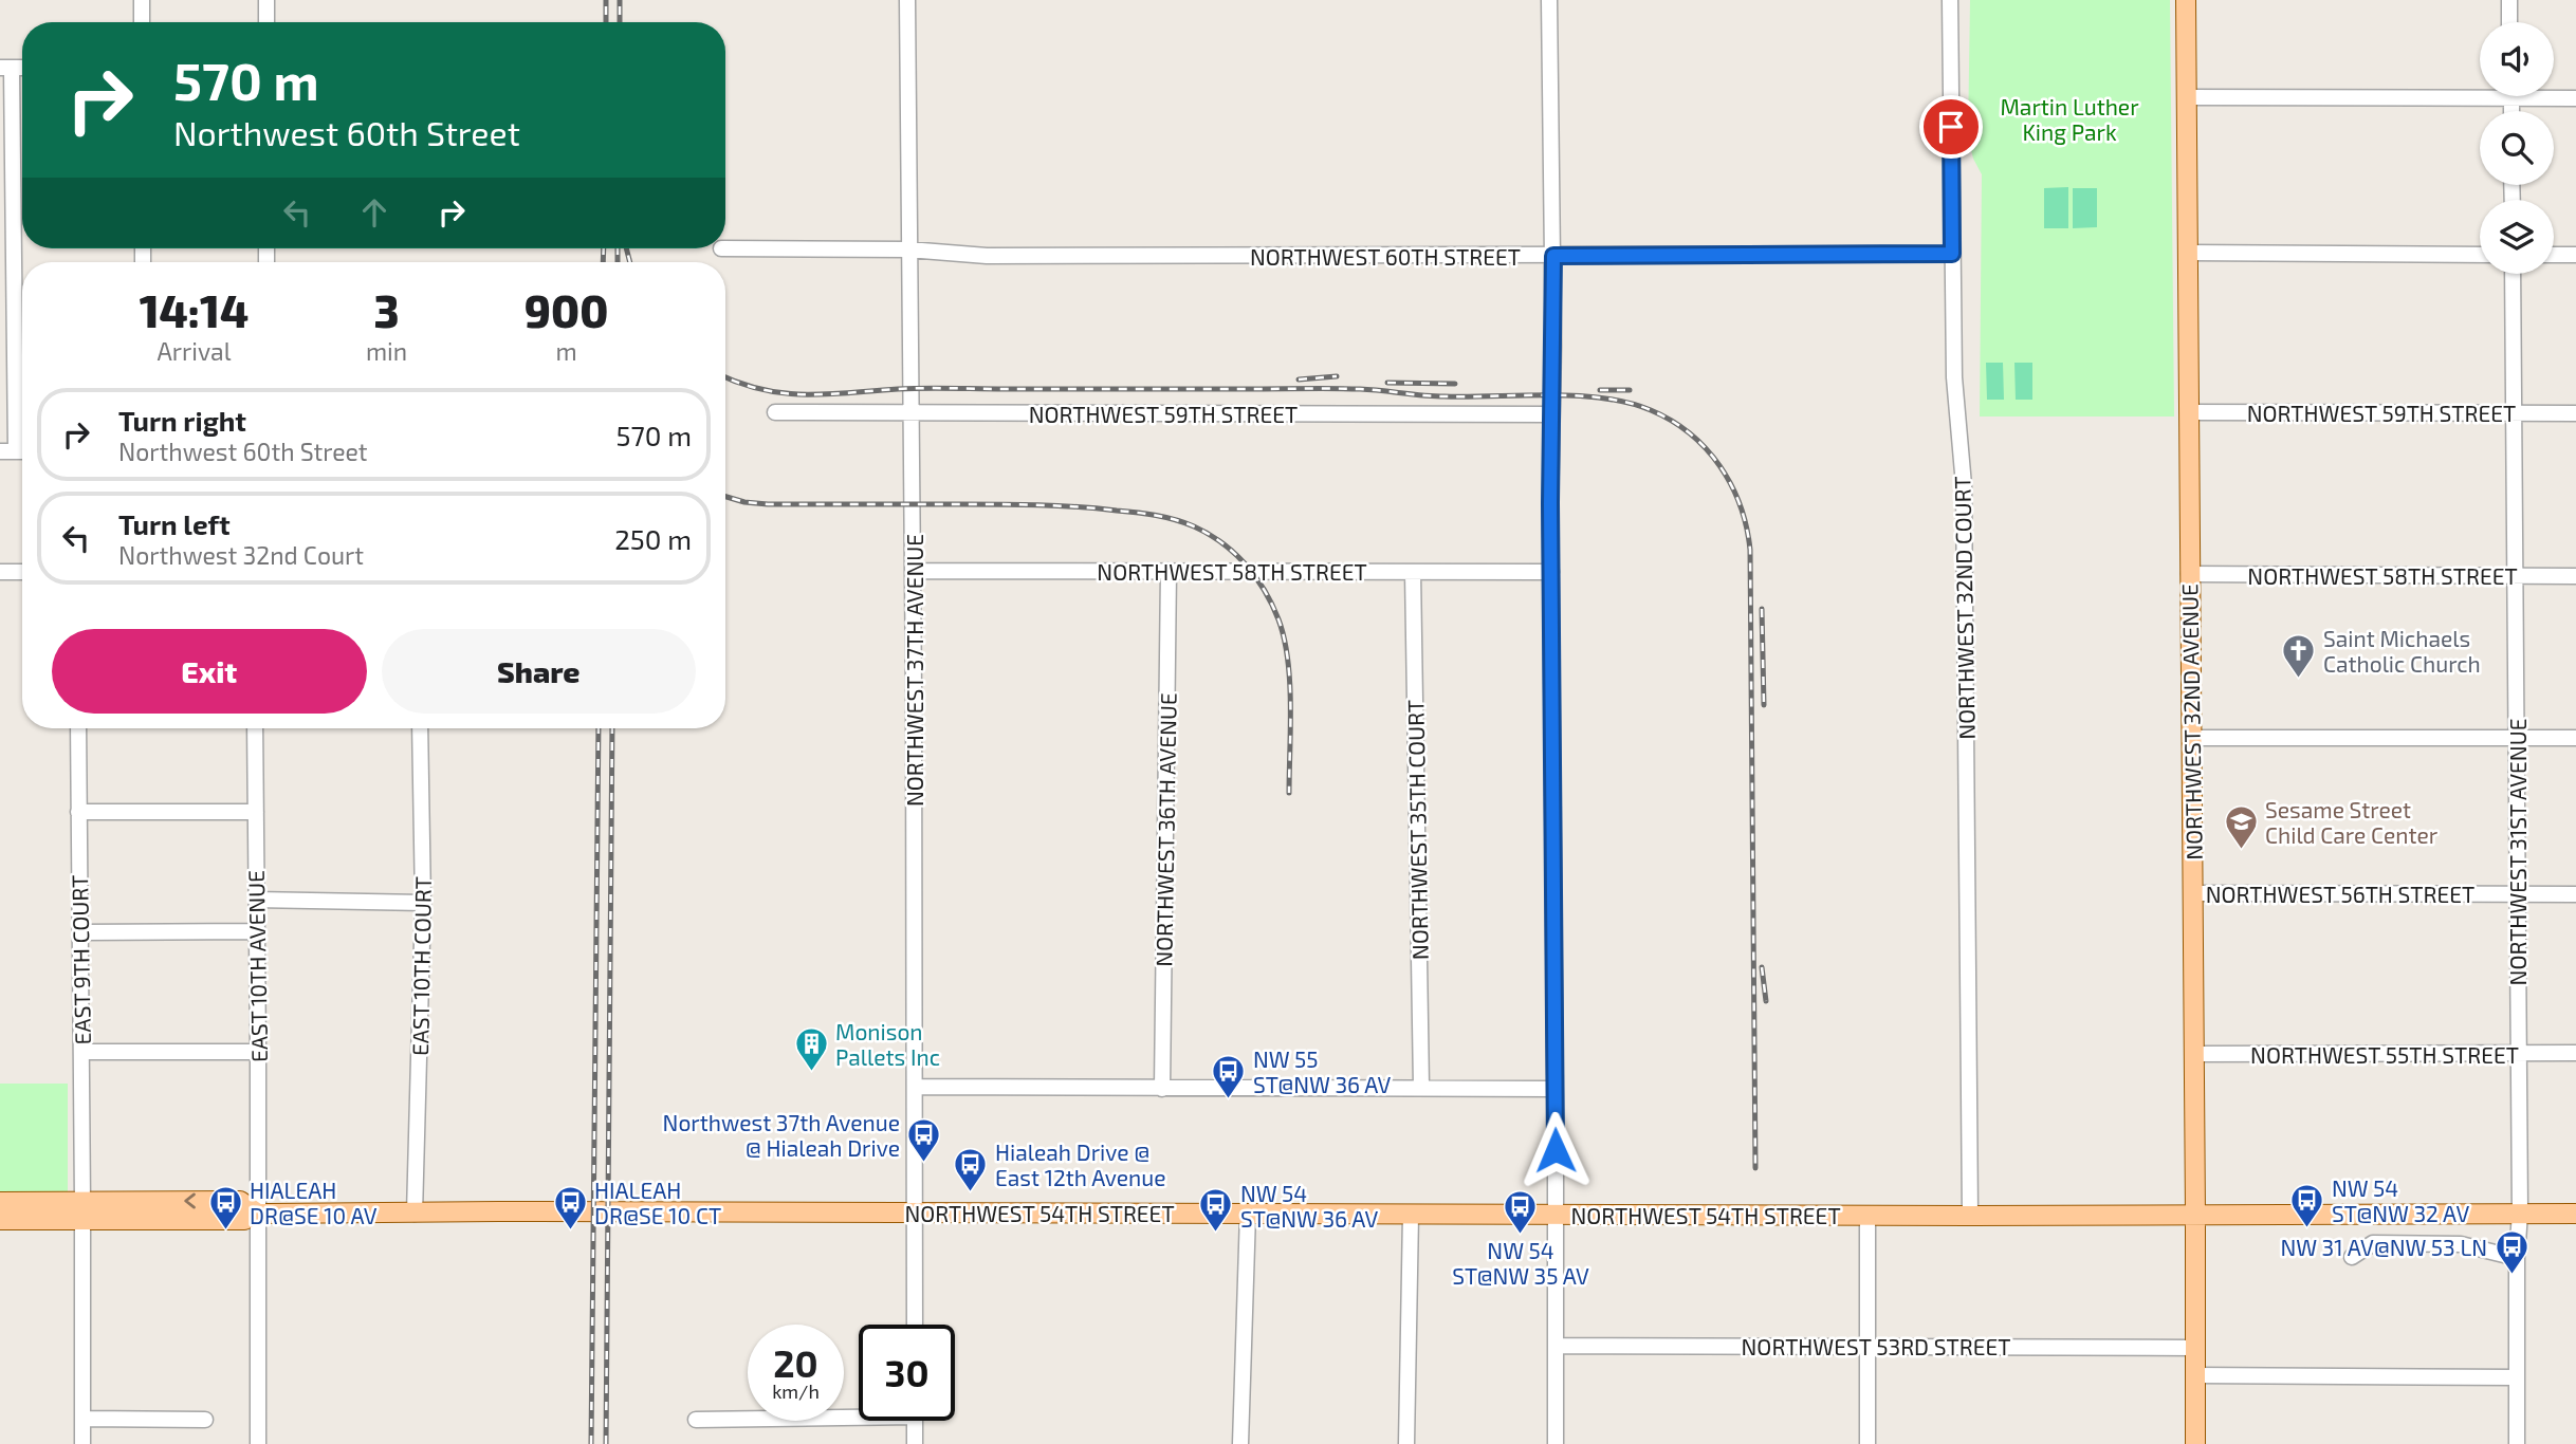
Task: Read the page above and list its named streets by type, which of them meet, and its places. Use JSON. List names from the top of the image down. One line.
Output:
{"streets":{"main road":["NORTHWEST 32ND AVENUE","NORTHWEST 54TH STREET"],"street":["NORTHWEST 60TH STREET","NORTHWEST 59TH STREET","NORTHWEST 58TH STREET","NORTHWEST 32ND COURT","NORTHWEST 37TH AVENUE","NORTHWEST 36TH AVENUE","NORTHWEST 35TH COURT","NORTHWEST 31ST AVENUE","NORTHWEST 56TH STREET","EAST 9TH COURT","EAST 10TH AVENUE","EAST 10TH COURT","NORTHWEST 55TH STREET","NORTHWEST 53RD STREET"]},"crossings":[["NORTHWEST 60TH STREET","NORTHWEST 32ND COURT"],["NORTHWEST 60TH STREET","NORTHWEST 37TH AVENUE"],["NORTHWEST 59TH STREET","NORTHWEST 37TH AVENUE"],["NORTHWEST 59TH STREET","NORTHWEST 32ND AVENUE"],["NORTHWEST 59TH STREET","NORTHWEST 31ST AVENUE"],["NORTHWEST 58TH STREET","NORTHWEST 37TH AVENUE"],["NORTHWEST 58TH STREET","NORTHWEST 32ND AVENUE"],["NORTHWEST 58TH STREET","NORTHWEST 36TH AVENUE"],["NORTHWEST 58TH STREET","NORTHWEST 35TH COURT"],["NORTHWEST 58TH STREET","NORTHWEST 31ST AVENUE"],["NORTHWEST 32ND COURT","NORTHWEST 54TH STREET"],["NORTHWEST 37TH AVENUE","NORTHWEST 54TH STREET"],["NORTHWEST 32ND AVENUE","NORTHWEST 56TH STREET"],["NORTHWEST 32ND AVENUE","NORTHWEST 55TH STREET"],["NORTHWEST 32ND AVENUE","NORTHWEST 54TH STREET"],["NORTHWEST 32ND AVENUE","NORTHWEST 53RD STREET"],["NORTHWEST 31ST AVENUE","NORTHWEST 56TH STREET"],["NORTHWEST 31ST AVENUE","NORTHWEST 55TH STREET"],["NORTHWEST 31ST AVENUE","NORTHWEST 54TH STREET"],["EAST 9TH COURT","NORTHWEST 54TH STREET"],["EAST 10TH AVENUE","NORTHWEST 54TH STREET"],["EAST 10TH COURT","NORTHWEST 54TH STREET"]],"parks":["Martin Luther King Park"],"places":{"church":["Saint Michaels Catholic Church"],"school or university":["Sesame Street Child Care Center"],"building":["Monison Pallets Inc"],"bus stop":["NW 55 ST@NW 36 AV","Northwest 37th Avenue @ Hialeah Drive","Hialeah Drive @ East 12th Avenue","NW 54 ST@NW 32 AV","HIALEAH DR@SE 10 AV","HIALEAH DR@SE 10 CT","NW 54 ST@NW 36 AV","NW 54 ST@NW 35 AV","NW 31 AV@NW 53 LN"]},"page":{"turn":["570 m","Northwest 60th Street"],"eta":["14:14","Arrival","3","min","900","m"],"list":[{"name":"Turn right","note":"Northwest 60th Street","value":"570 m"},{"name":"Turn left","note":"Northwest 32nd Court","value":"250 m"}],"buttons":["Exit","Share"],"speed":"20 km/h","limit":"30"}}
